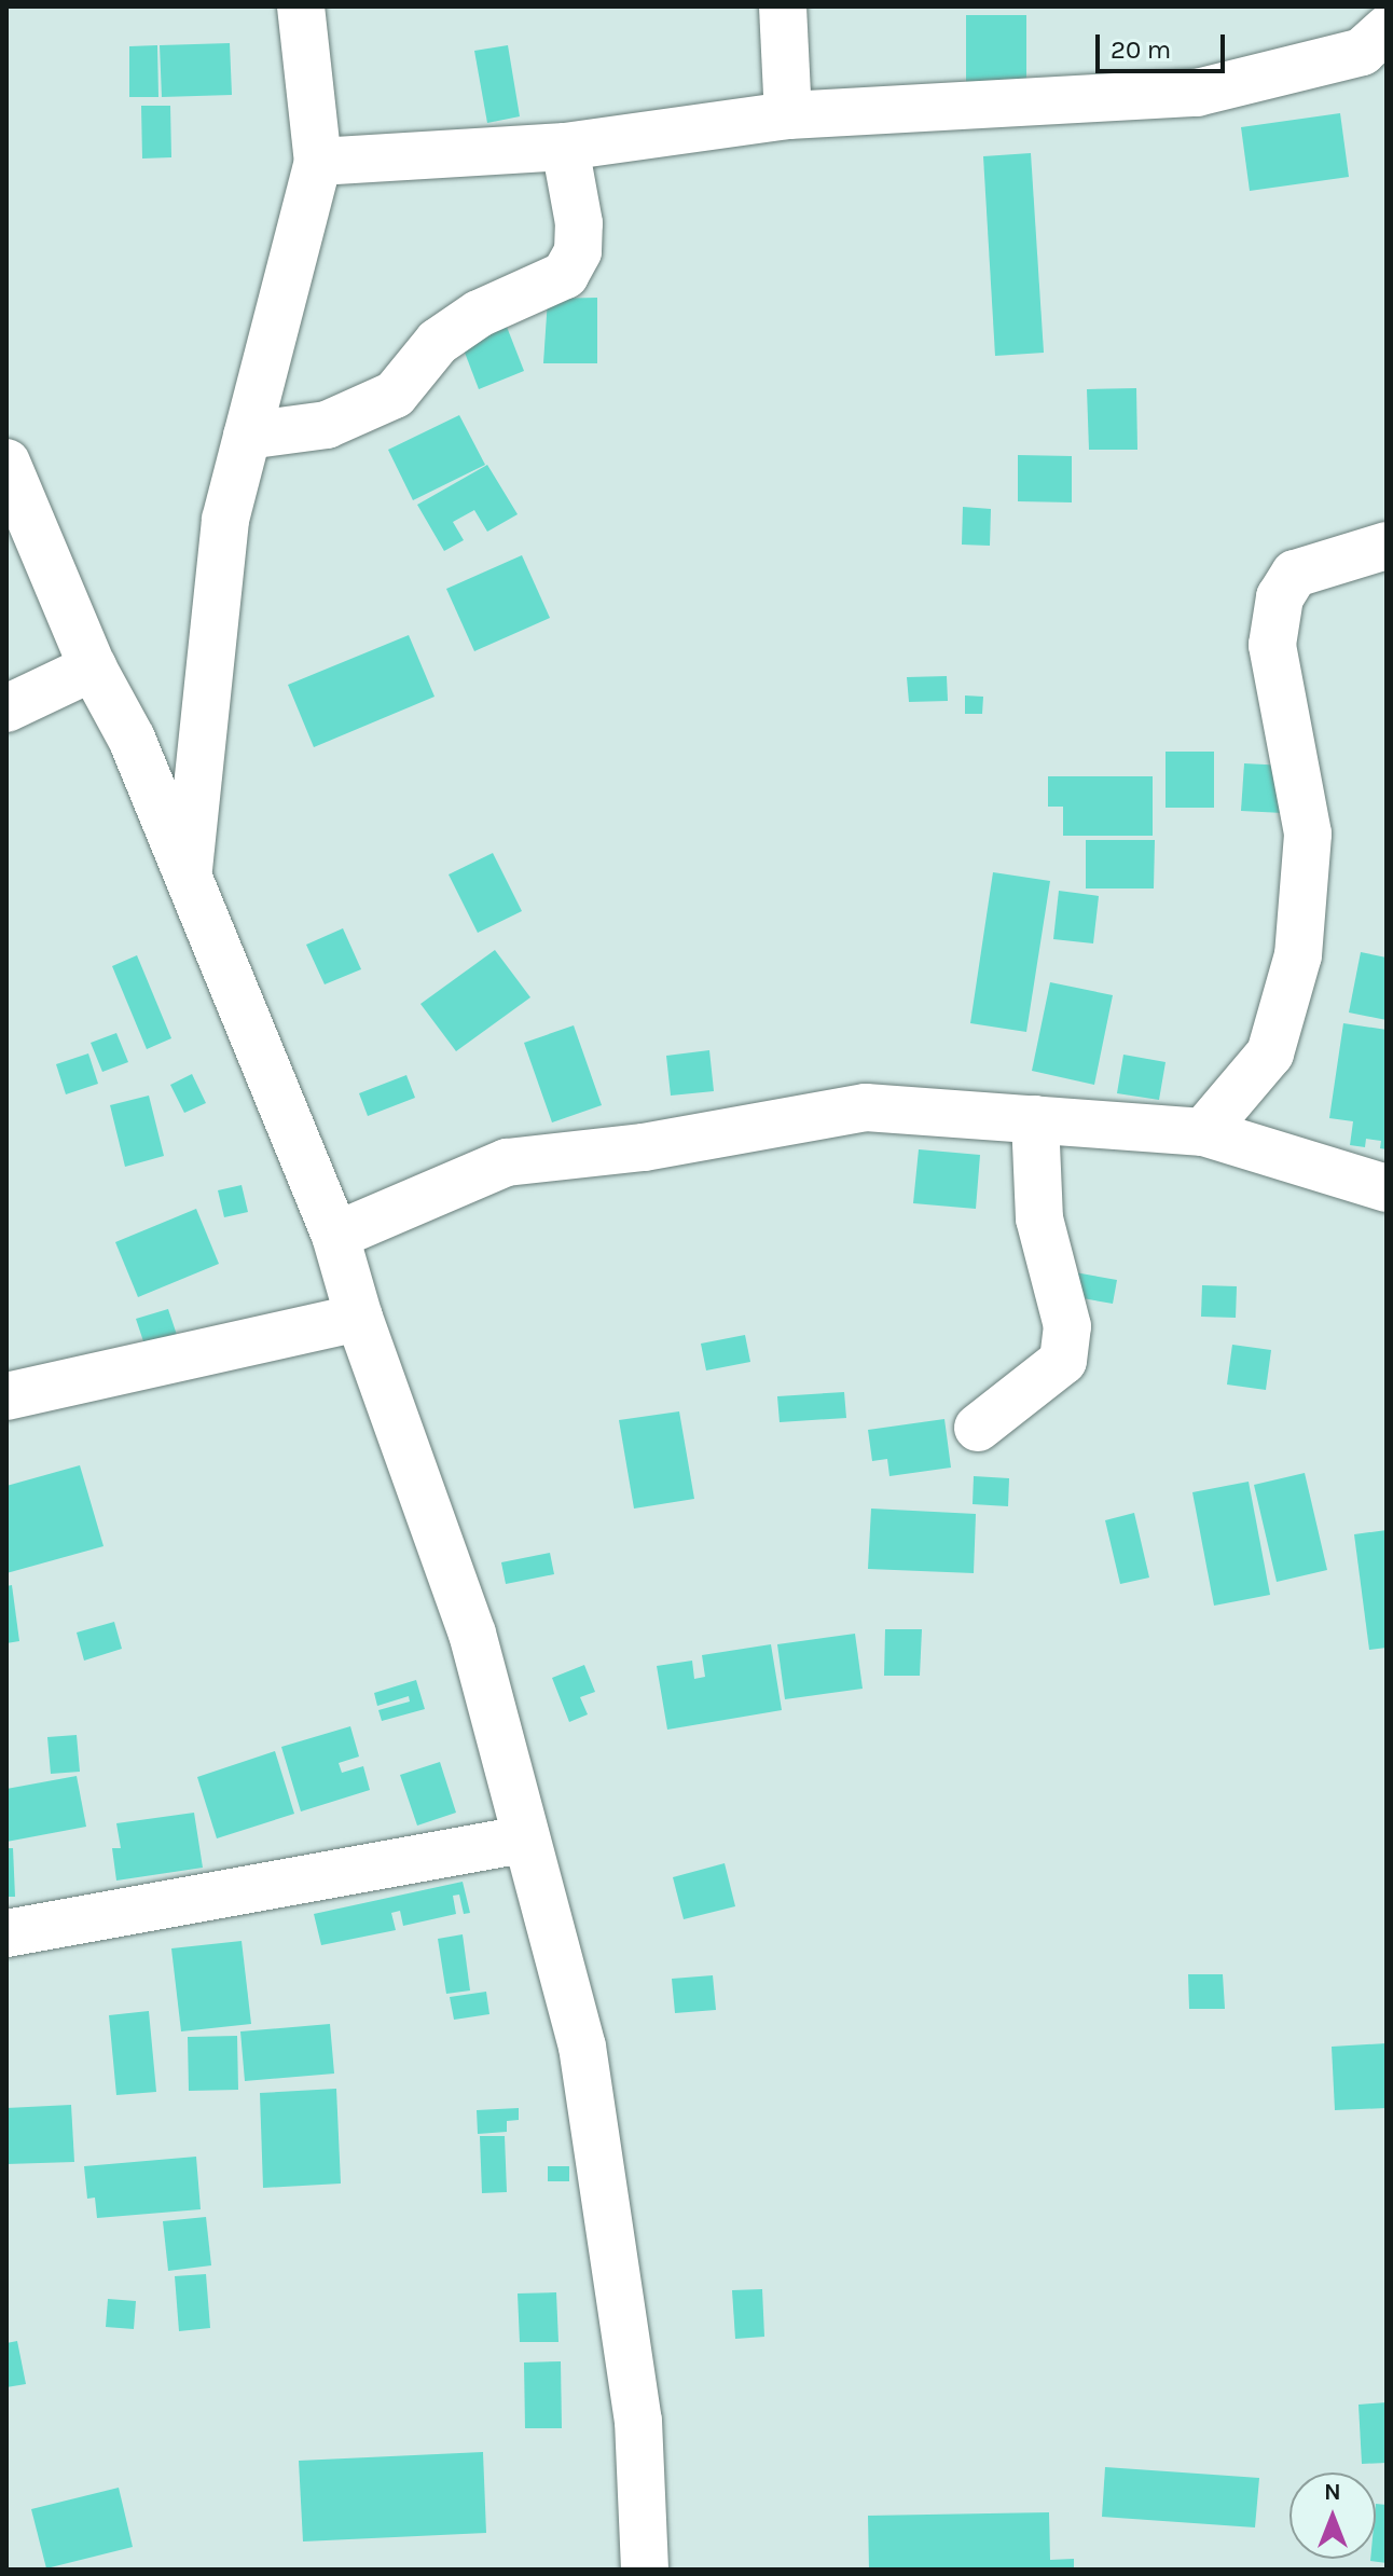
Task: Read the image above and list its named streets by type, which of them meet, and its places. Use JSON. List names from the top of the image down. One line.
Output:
{"scale_bar":"20 m","north":"top"}
